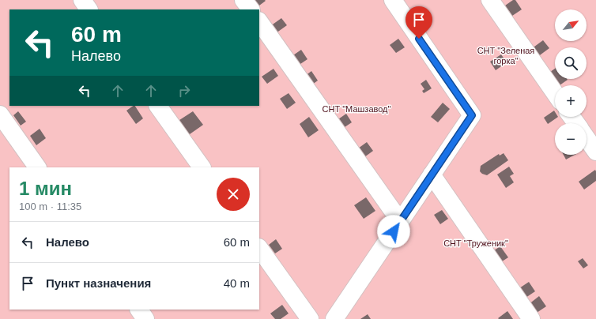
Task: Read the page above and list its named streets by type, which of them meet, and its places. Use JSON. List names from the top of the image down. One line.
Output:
{"parks":["СНТ \"Зеленая горка\"","СНТ \"Машзавод\"","СНТ \"Труженик\""],"north":"top right","page":{"map_buttons":["+","−"],"turn":["60 m","Налево"],"heading":["1 мин","100 m · 11:35"],"list":[{"name":"Налево","value":"60 m"},{"name":"Пункт назначения","value":"40 m"}]}}
